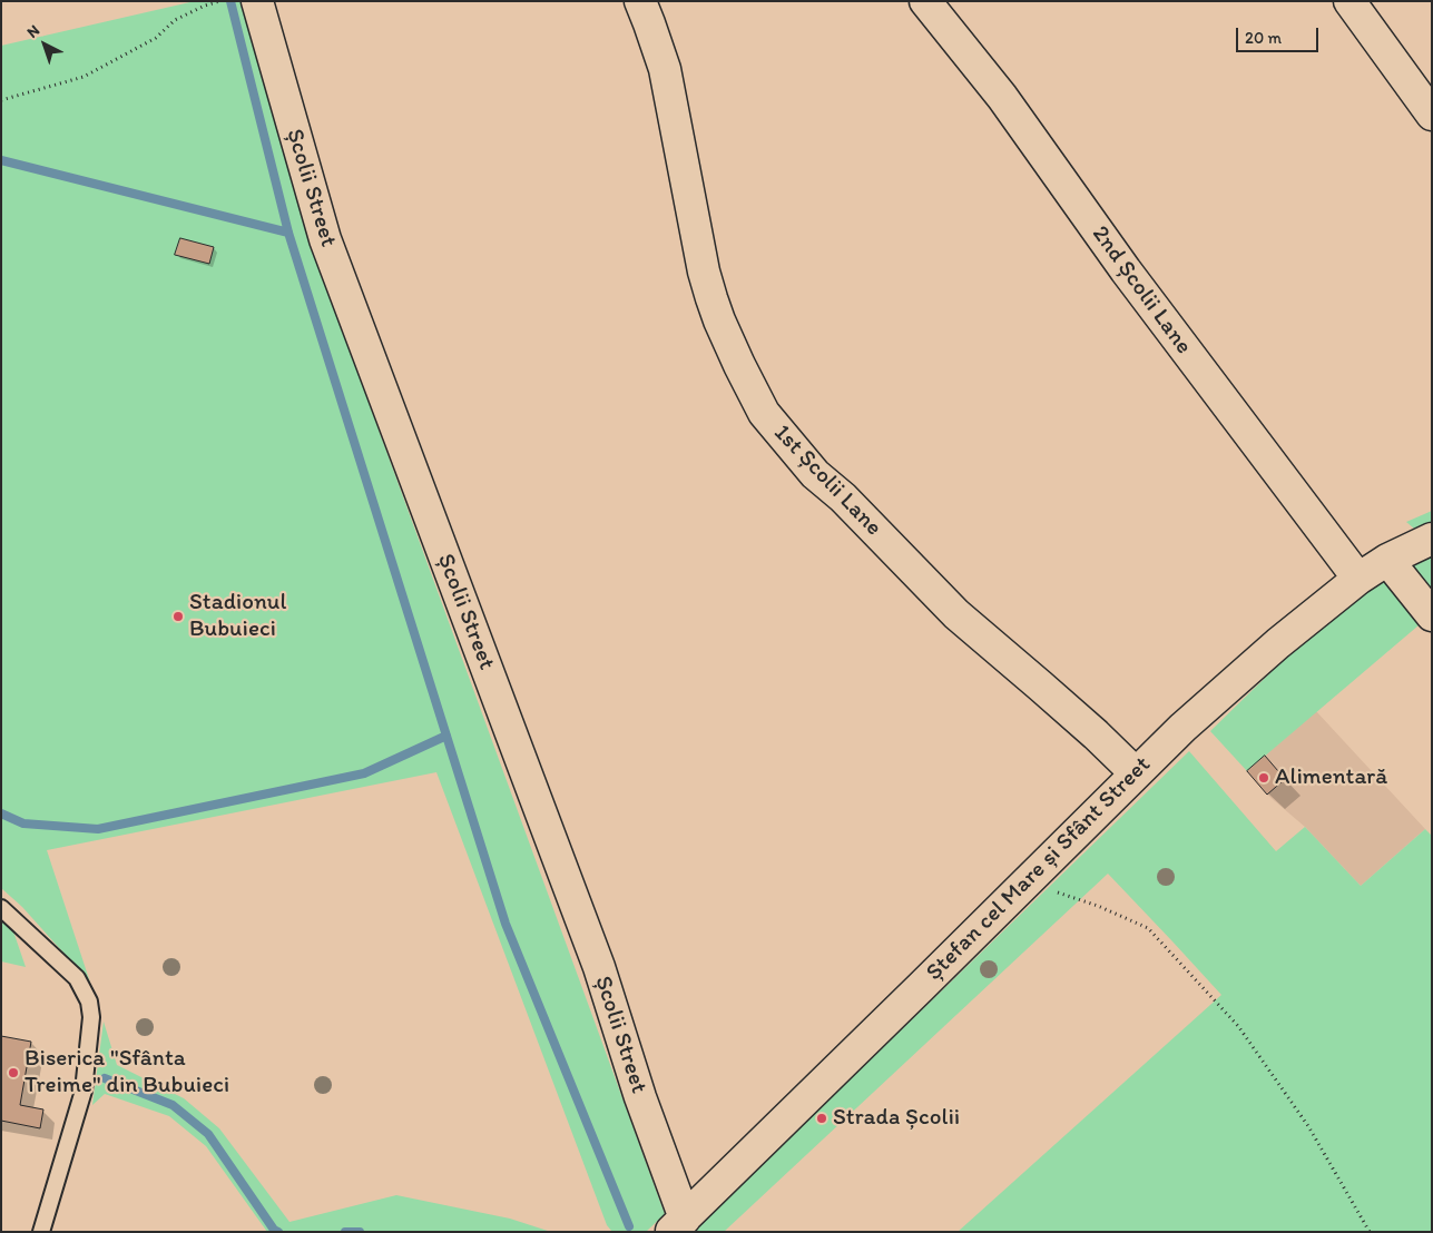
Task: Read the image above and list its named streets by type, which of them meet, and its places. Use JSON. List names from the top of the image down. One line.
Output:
{"streets":{"street":["Școlii Street","2nd Școlii Lane","1st Școlii Lane","Ștefan cel Mare și Sfânt Street"]},"crossings":[["Școlii Street","Ștefan cel Mare și Sfânt Street"],["2nd Școlii Lane","Ștefan cel Mare și Sfânt Street"],["1st Școlii Lane","Ștefan cel Mare și Sfânt Street"]],"places":["Stadionul Bubuieci","Alimentară","Biserica \"Sfânta Treime\" din Bubuieci","Strada Școlii"],"scale_bar":"20 m","north":"top left"}
